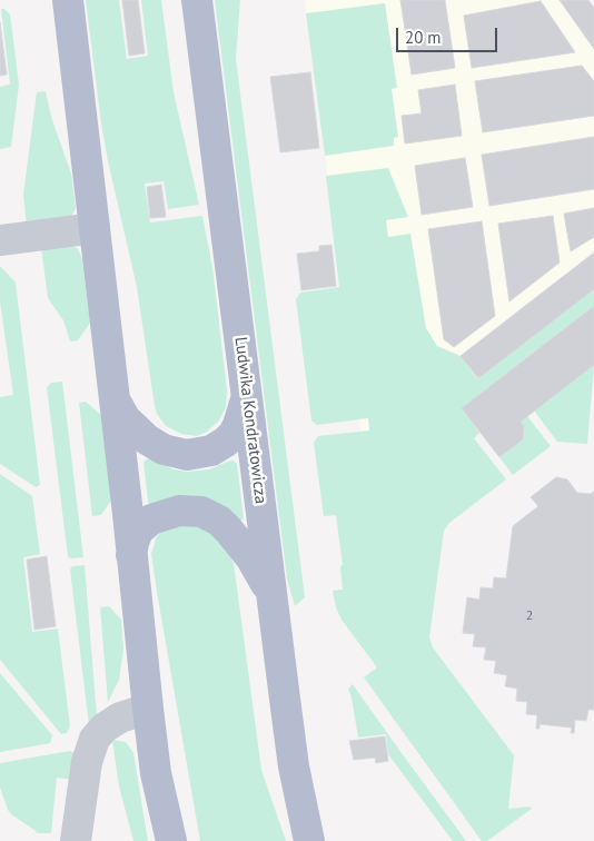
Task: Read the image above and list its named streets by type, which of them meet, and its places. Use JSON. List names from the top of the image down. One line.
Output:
{"streets":{"main road":["Ludwika Kondratowicza"]},"house_numbers":["2"],"scale_bar":"20 m"}
